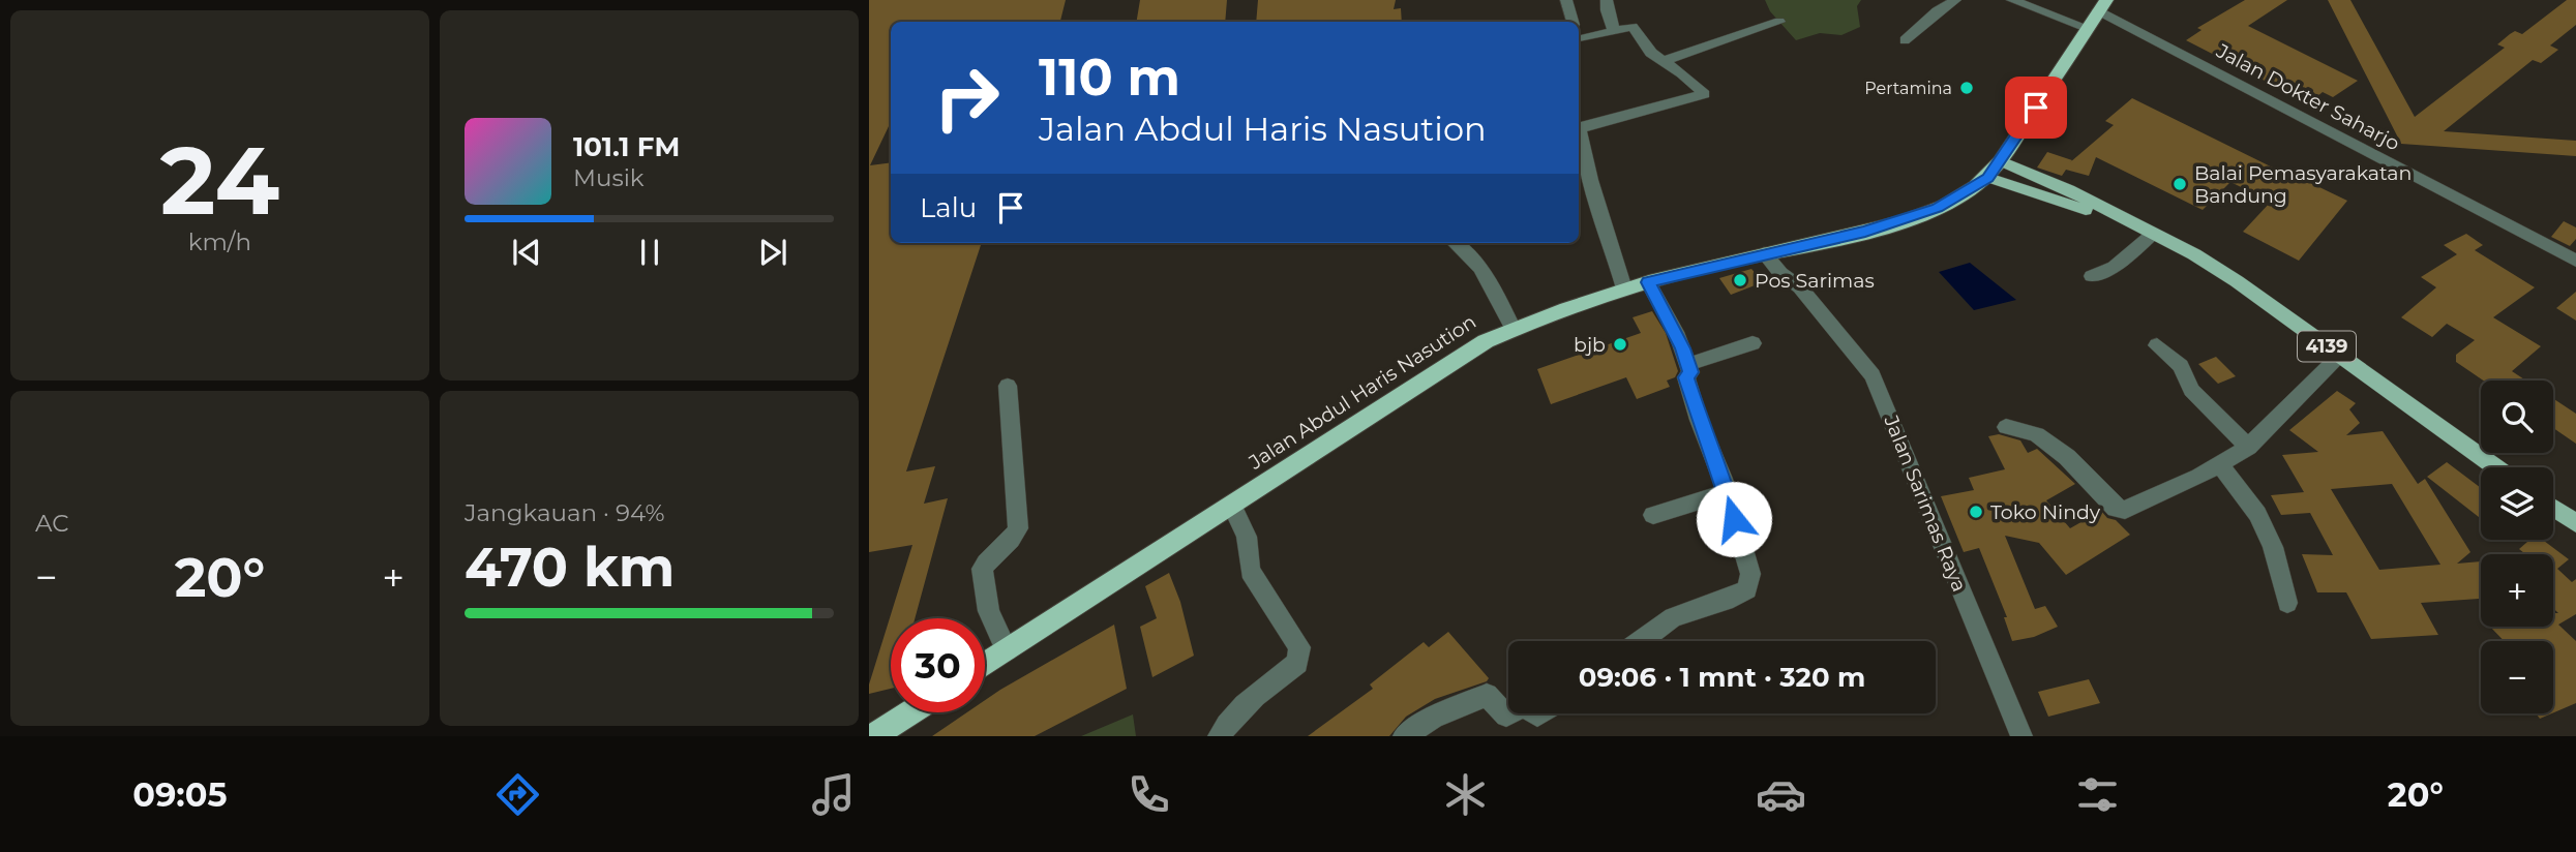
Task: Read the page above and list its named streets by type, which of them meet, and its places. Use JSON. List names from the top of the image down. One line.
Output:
{"streets":{"highway":["Jalan Abdul Haris Nasution"],"main road":["4139"],"street":["Jalan Dokter Saharjo","Jalan Sarimas Raya"]},"crossings":[["Jalan Dokter Saharjo","Jalan Abdul Haris Nasution"],["4139","Jalan Abdul Haris Nasution"]],"places":["Pertamina","Balai Pemasyarakatan Bandung","Pos Sarimas","bjb","Toko Nindy"],"page":{"tile":[["24","km/h"],"AC",["Jangkauan · 94%","470 km"]],"turn":["110 m","Jalan Abdul Haris Nasution"],"song":["101.1 FM","Musik"],"then":"Lalu","map_buttons":["+","−"],"heat":["−","20°","+"],"limit":"30","trip":"09:06 · 1 mnt · 320 m","tabs":["09:05","20°"]}}
